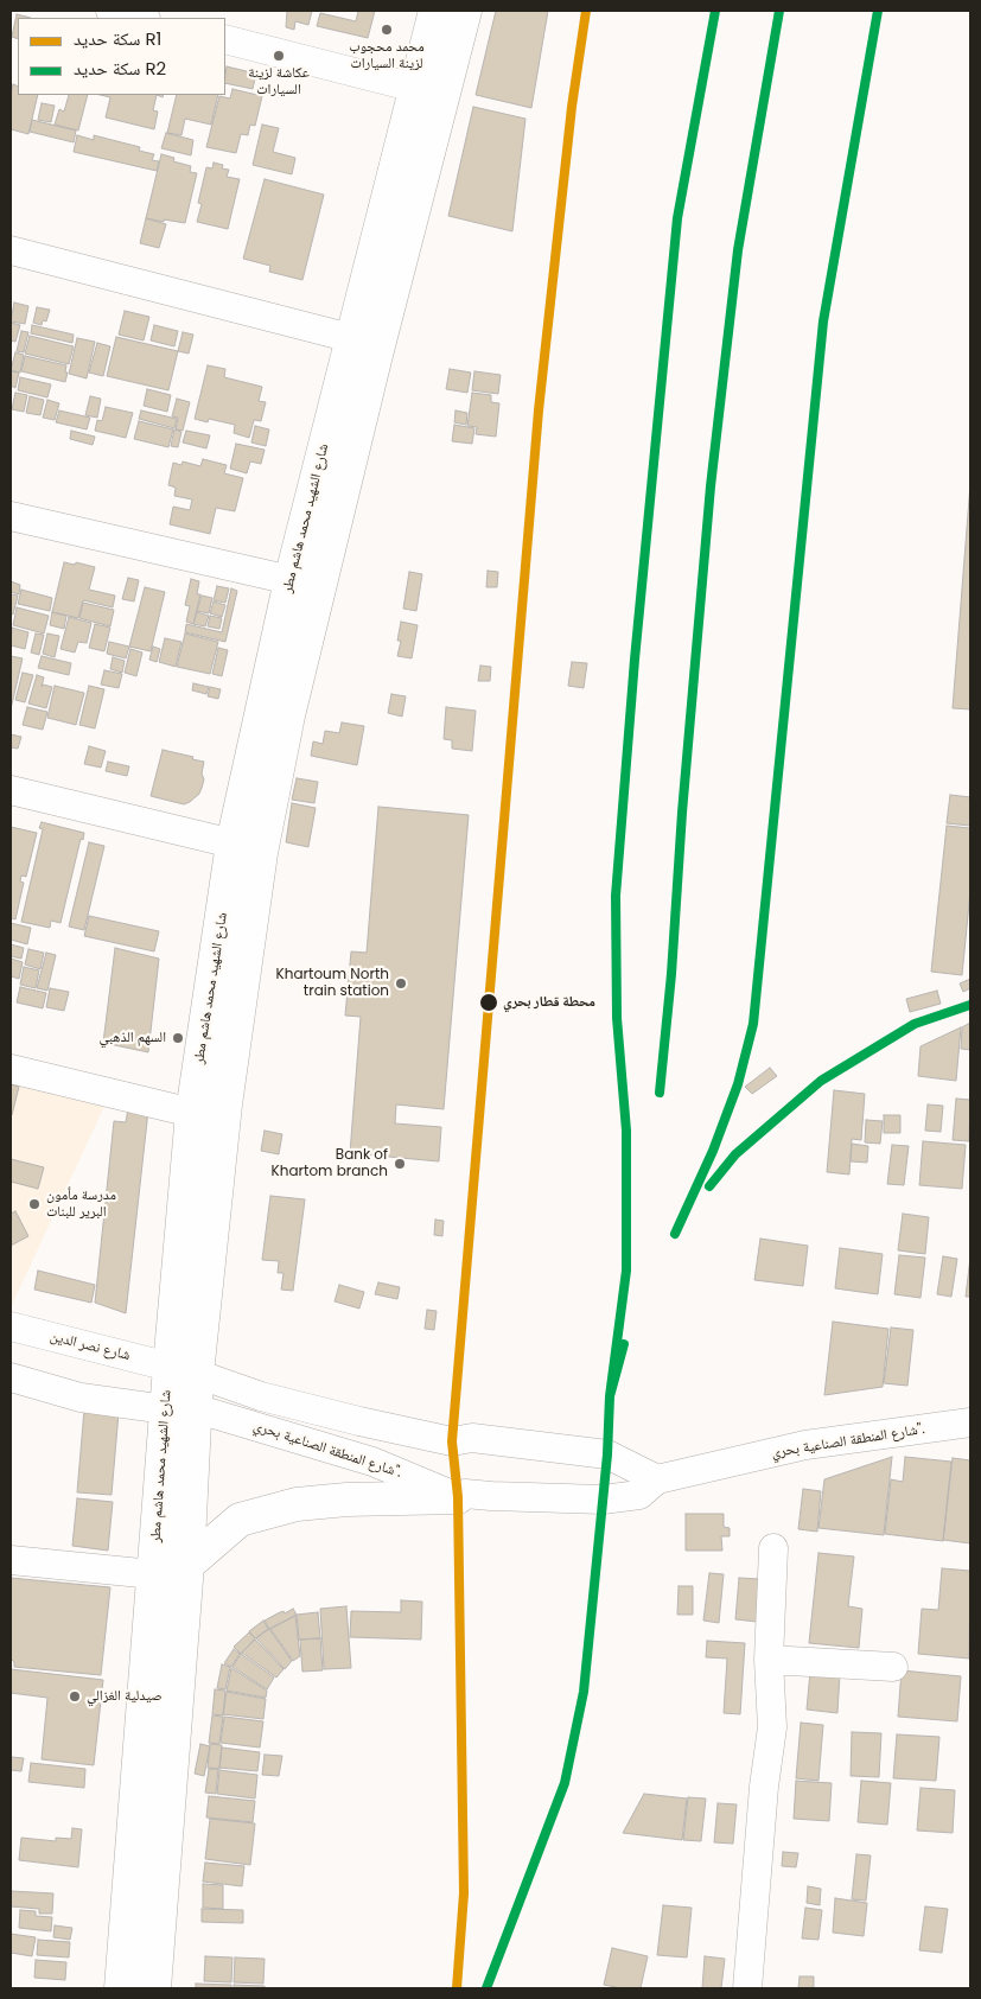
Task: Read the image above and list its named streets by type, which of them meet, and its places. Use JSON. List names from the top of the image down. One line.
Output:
{"streets":{"main road":["شارع الشهيد محمد هاشم مطر"],"street":["شارع نصر الدين","شارع المنطقة الصناعية بحري\"."]},"crossings":[["شارع الشهيد محمد هاشم مطر","شارع نصر الدين"],["شارع الشهيد محمد هاشم مطر","شارع المنطقة الصناعية بحري\"."],["شارع نصر الدين","شارع المنطقة الصناعية بحري\"."]],"places":["محمد محجوب لزينة السيارات","عكاشة لزينة السيارات","Khartoum North train station","محطة قطار بحري","السهم الذهبي","Bank of Khartom branch","مدرسة مأمون البرير للبنات","صيدلية الغزالي"],"lines":["rail line R1","rail line R2"],"legend":["سكة حديد R1","سكة حديد R2"]}
